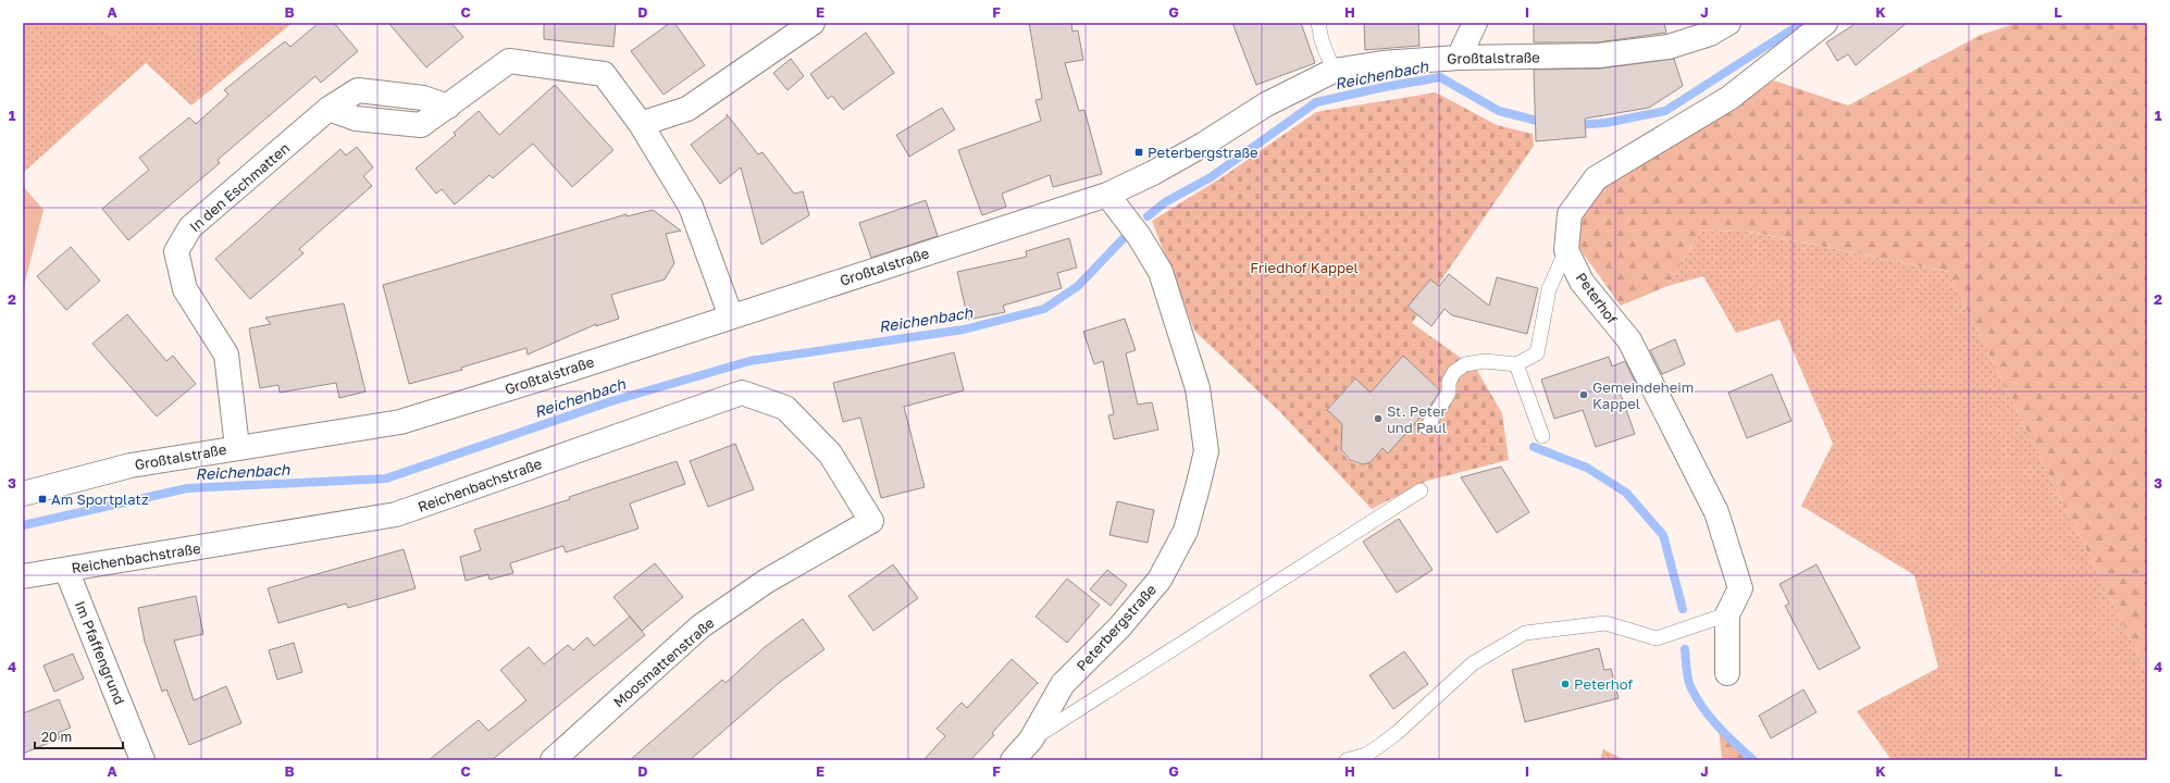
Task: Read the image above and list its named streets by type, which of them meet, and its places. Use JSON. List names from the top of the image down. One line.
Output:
{"streets":{"street":["Großtalstraße","In den Eschmatten","Peterhof","Reichenbachstraße","Peterbergstraße","Im Pfaffengrund","Moosmattenstraße"]},"crossings":[["Großtalstraße","In den Eschmatten"],["Großtalstraße","Peterbergstraße"],["Reichenbachstraße","Im Pfaffengrund"],["Reichenbachstraße","Moosmattenstraße"]],"water":["Reichenbach"],"parks":["Friedhof Kappel"],"places":{"transit":["Peterbergstraße","Am Sportplatz"],"other":["Gemeindeheim Kappel","St. Peter und Paul","Peterhof"]},"scale_bar":"20 m","grid":{"columns":["A","B","C","D","E","F","G","H","I","J","K","L"],"rows":["1","2","3","4"]}}
